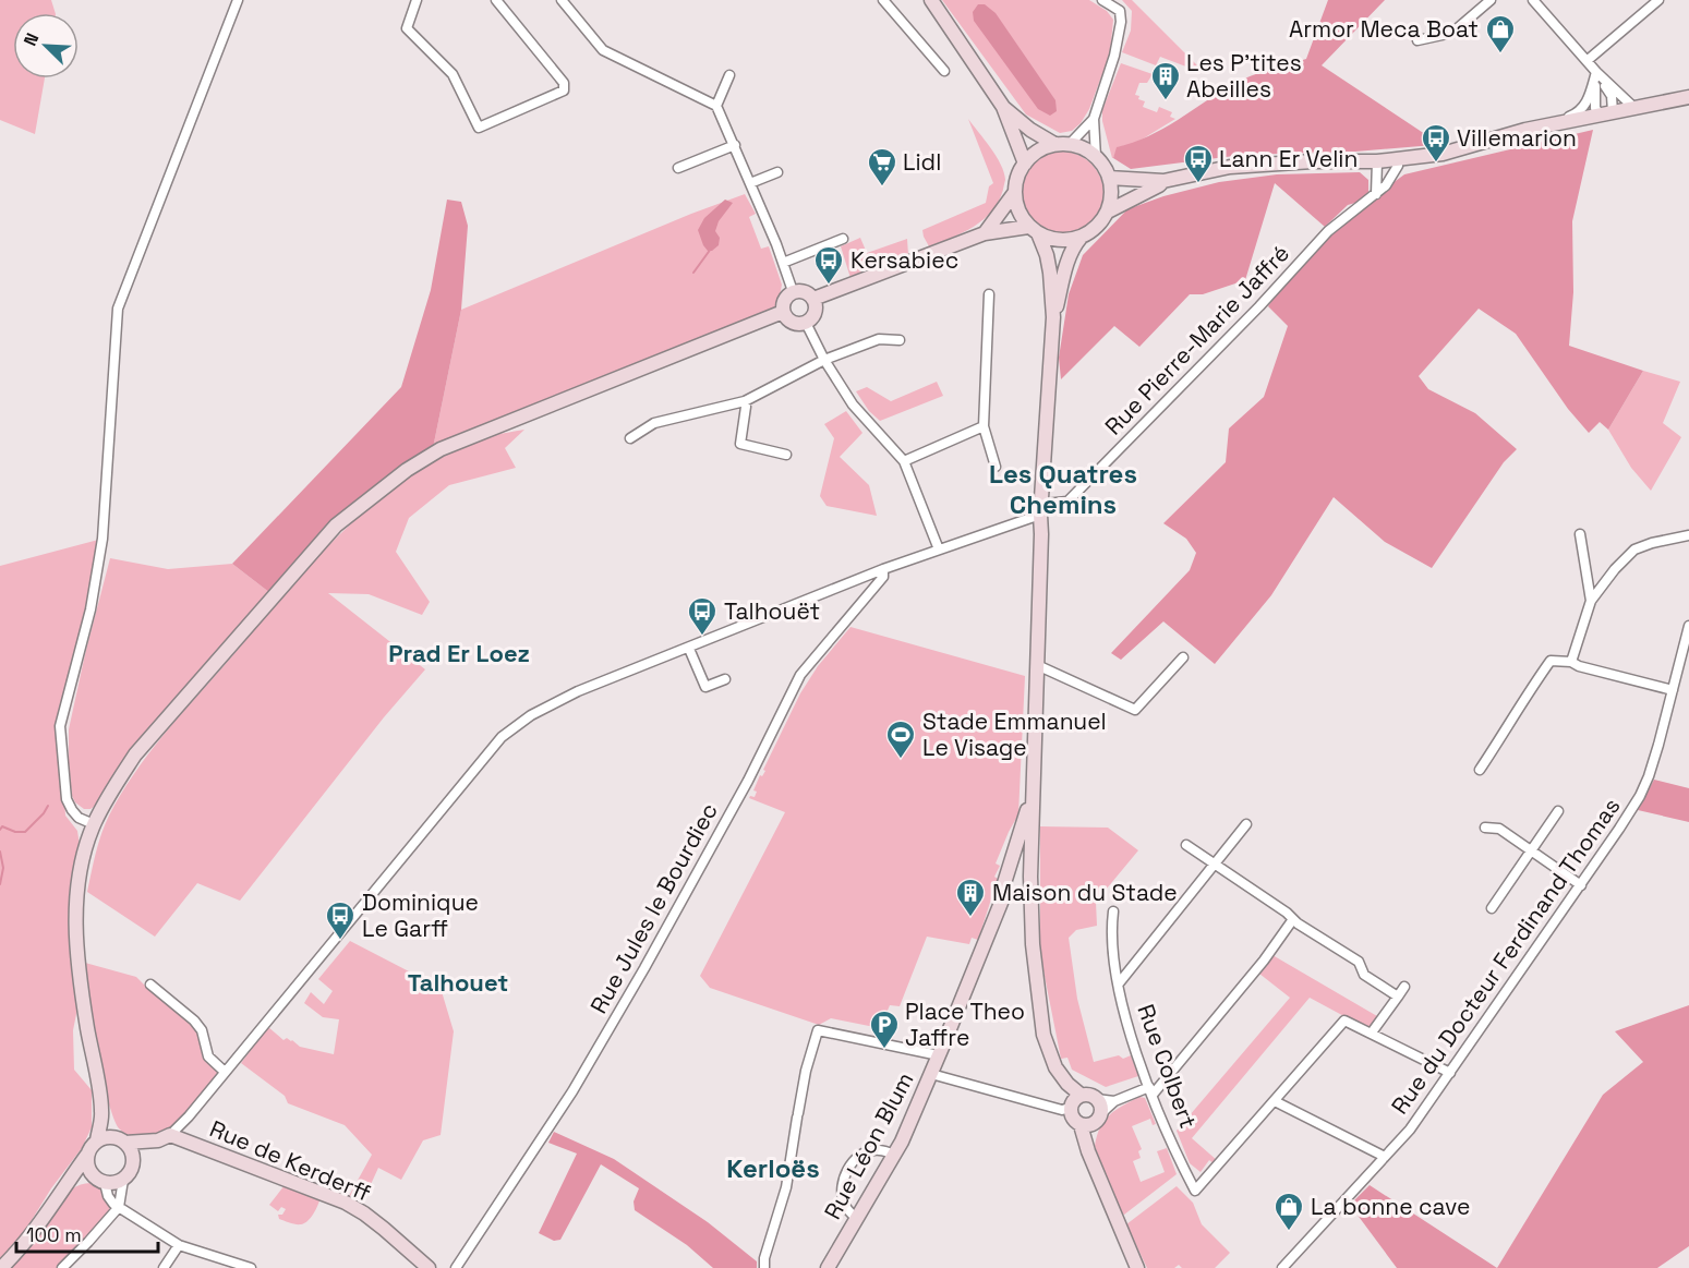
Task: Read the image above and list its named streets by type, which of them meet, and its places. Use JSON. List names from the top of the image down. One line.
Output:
{"streets":{"street":["Rue Pierre-Marie Jaffré","Rue Jules le Bourdiec","Rue du Docteur Ferdinand Thomas","Rue Colbert","Rue Léon Blum","Rue de Kerderff"]},"crossings":[["Rue Pierre-Marie Jaffré","Rue Jules le Bourdiec"],["Rue Pierre-Marie Jaffré","Rue de Kerderff"]],"districts":["Les Quatres Chemins","Prad Er Loez","Talhouet","Kerloës"],"places":{"shop":["Armor Meca Boat","La bonne cave"],"building":["Les P'tites Abeilles","Maison du Stade"],"bus stop":["Villemarion","Lann Er Velin","Kersabiec","Talhouët","Dominique Le Garff"],"supermarket":["Lidl"],"sports":["Stade Emmanuel Le Visage"],"parking":["Place Theo Jaffre"]},"scale_bar":"100 m","north":"top left"}
